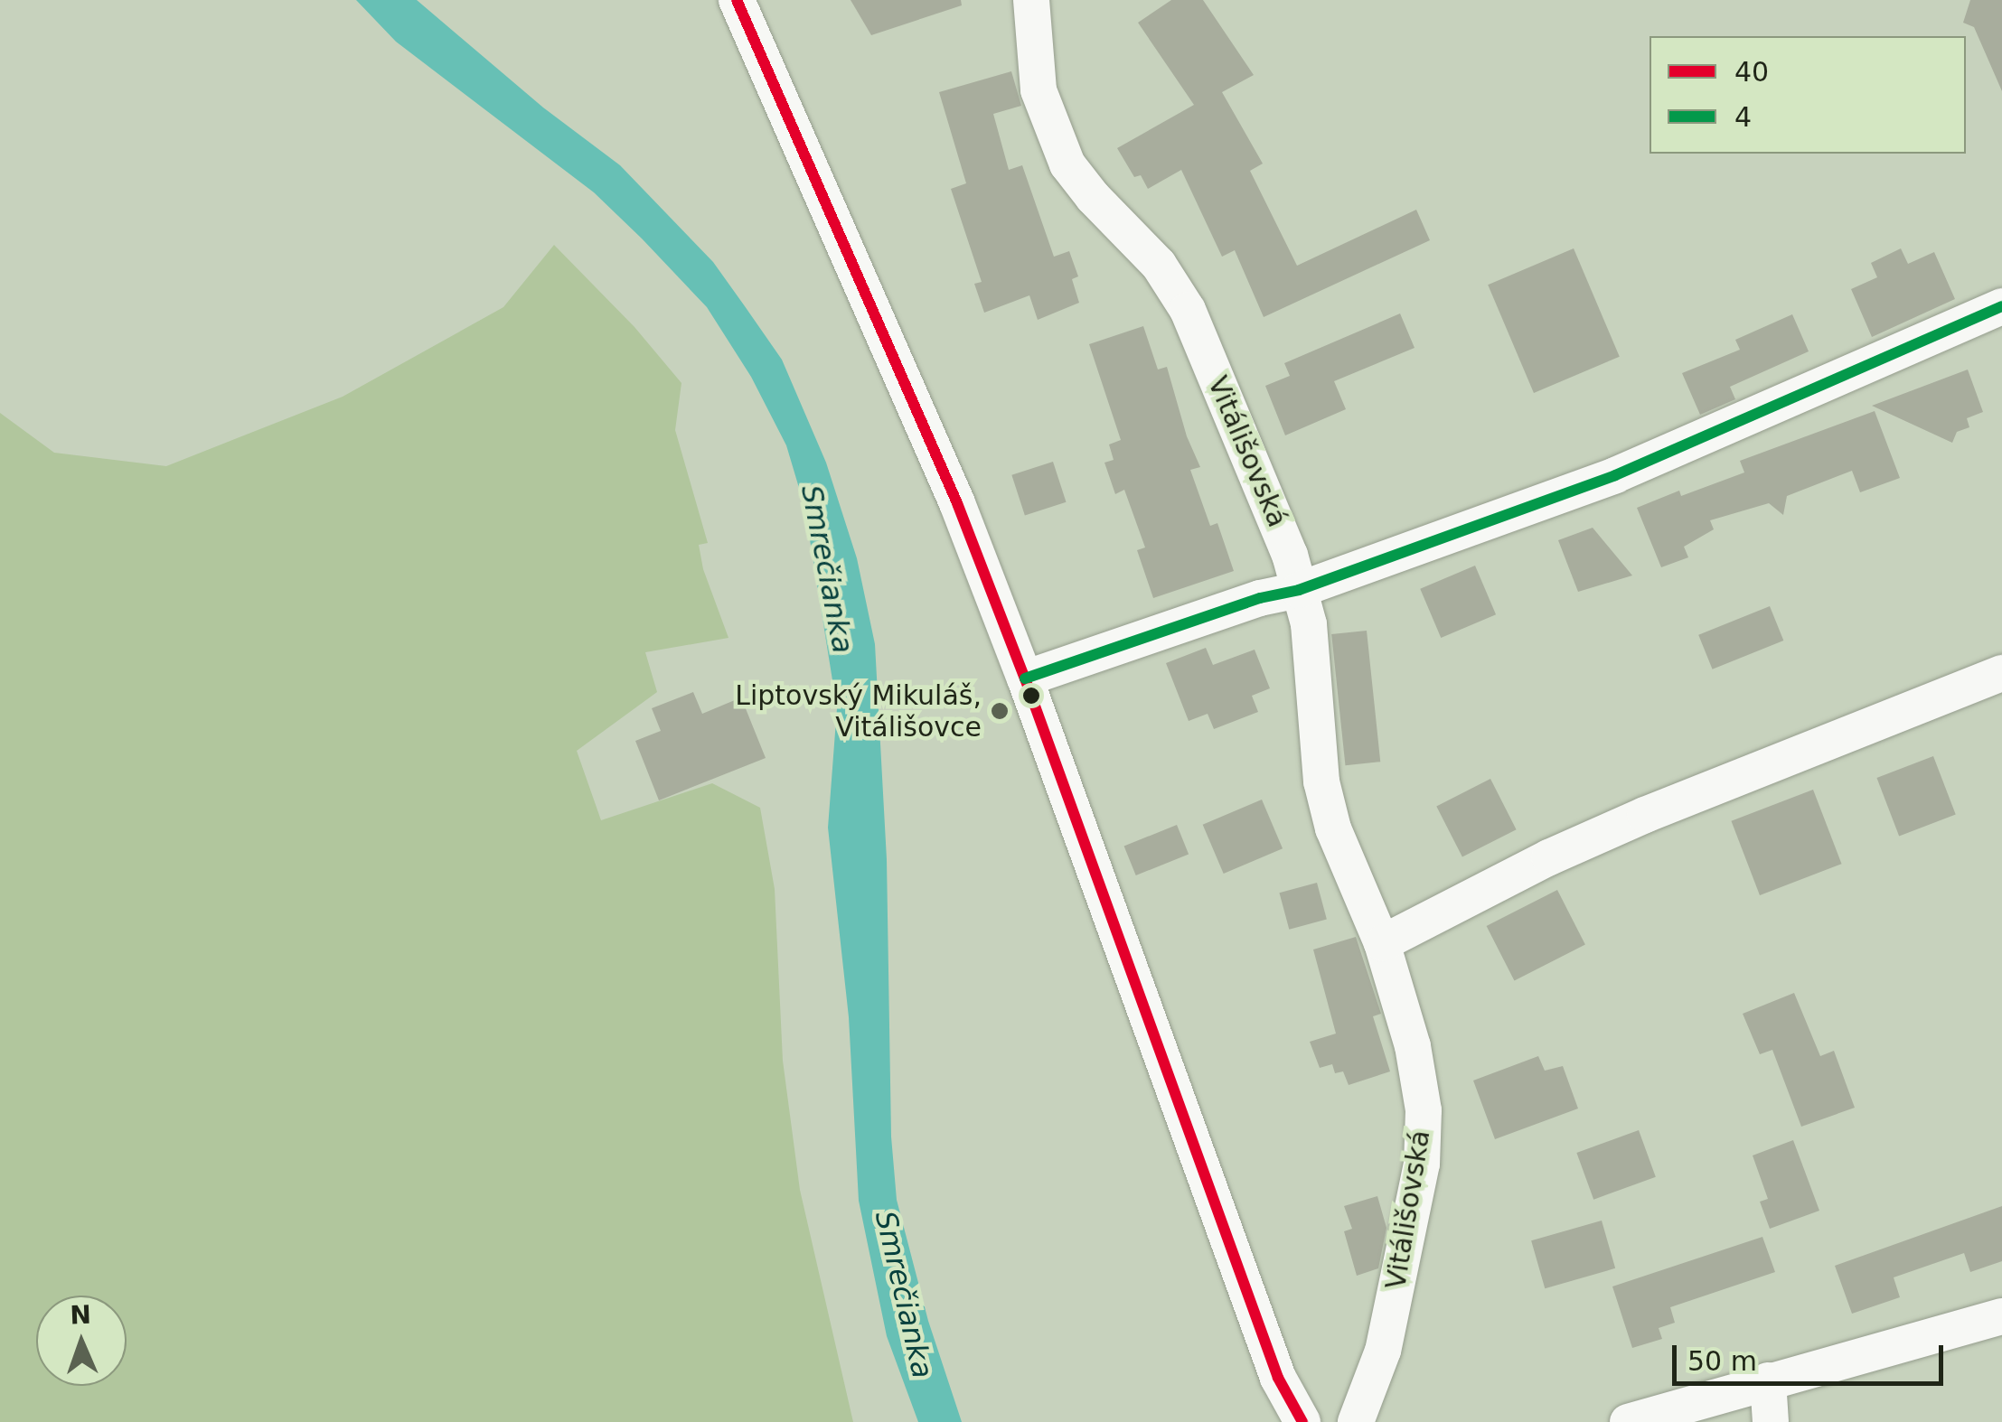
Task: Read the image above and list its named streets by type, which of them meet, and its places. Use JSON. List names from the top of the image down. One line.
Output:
{"streets":{"street":["Vitálišovská"]},"water":["Smrečianka"],"places":["Liptovský Mikuláš, Vitálišovce"],"lines":["transit line 40","transit line 4"],"legend":["40","4"],"scale_bar":"50 m","north":"top"}
